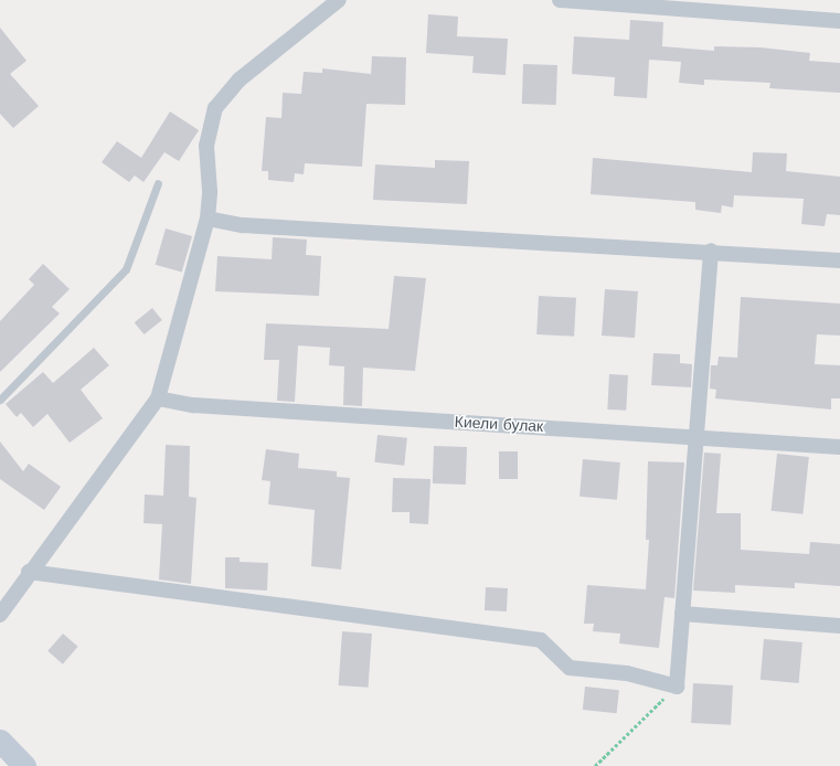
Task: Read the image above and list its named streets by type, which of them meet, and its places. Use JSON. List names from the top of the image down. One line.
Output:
{"streets":{"street":["Киели булак"]}}
